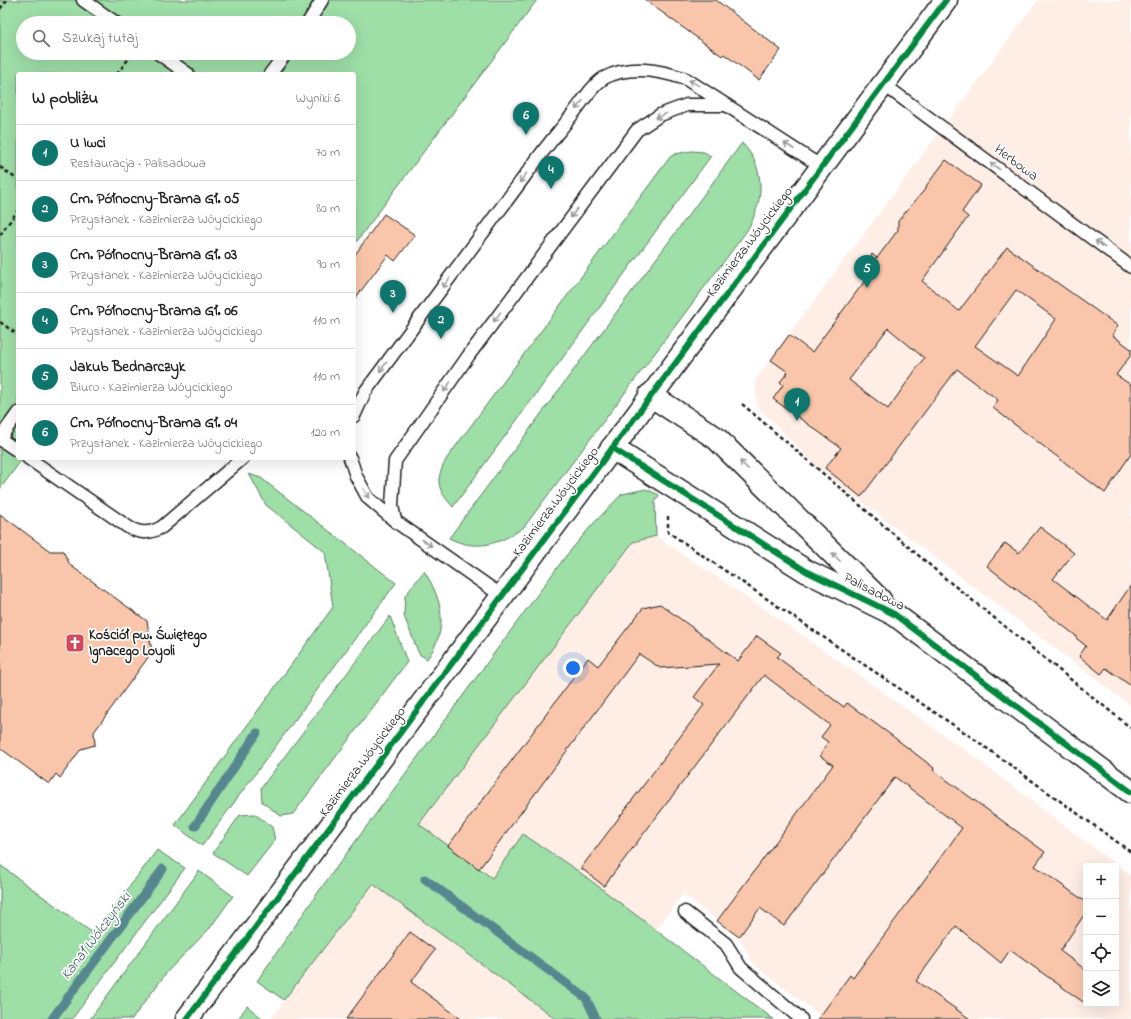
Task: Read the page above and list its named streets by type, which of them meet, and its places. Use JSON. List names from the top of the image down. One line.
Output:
{"streets":{"street":["Kazimierza Wóycickiego","Palisadowa"],"lane":["Herbowa"]},"crossings":[["Herbowa","Kazimierza Wóycickiego"],["Kazimierza Wóycickiego","Palisadowa"]],"one_way":["Herbowa"],"water":["Kanał Wólczyński"],"places":{"church":["Kościół pw. Świętego Ignacego Loyoli"]},"page":{"search":"Szukaj tutaj","heading":["W pobliżu","Wyniki: 6"],"pins":["6","4","5","3","2","1"],"list":[{"mark":"1","name":"U Iwci","note":"Restauracja · Palisadowa","value":"70 m"},{"mark":"2","name":"Cm. Północny-Brama Gł. 05","note":"Przystanek · Kazimierza Wóycickiego","value":"80 m"},{"mark":"3","name":"Cm. Północny-Brama Gł. 03","note":"Przystanek · Kazimierza Wóycickiego","value":"90 m"},{"mark":"4","name":"Cm. Północny-Brama Gł. 06","note":"Przystanek · Kazimierza Wóycickiego","value":"110 m"},{"mark":"5","name":"Jakub Bednarczyk","note":"Biuro · Kazimierza Wóycickiego","value":"110 m"},{"mark":"6","name":"Cm. Północny-Brama Gł. 04","note":"Przystanek · Kazimierza Wóycickiego","value":"120 m"}],"map_buttons":["+","−"]}}
